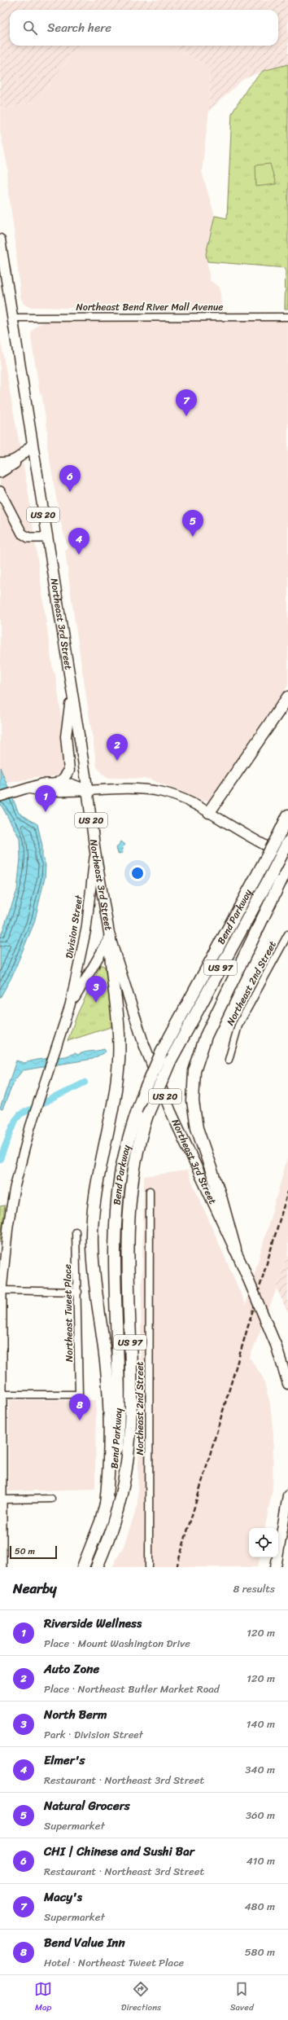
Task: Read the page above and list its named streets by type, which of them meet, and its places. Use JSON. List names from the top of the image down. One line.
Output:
{"streets":{"highway":["Bend Parkway","US 97"],"main road":["US 20","Northeast 3rd Street","Division Street"],"street":["Northeast Bend River Mall Avenue","Northeast 2nd Street","Northeast Tweet Place"]},"crossings":[["Northeast Bend River Mall Avenue","Northeast 3rd Street"],["Northeast 3rd Street","Division Street"],["Division Street","Northeast Tweet Place"]],"scale_bar":"50 m","page":{"search":"Search here","pins":["7","6","5","4","2","1","3","8"],"scale":"50 m","heading":["Nearby","8 results"],"list":[{"mark":"1","name":"Riverside Wellness","note":"Place · Mount Washington Drive","value":"120 m"},{"mark":"2","name":"Auto Zone","note":"Place · Northeast Butler Market Road","value":"120 m"},{"mark":"3","name":"North Berm","note":"Park · Division Street","value":"140 m"},{"mark":"4","name":"Elmer's","note":"Restaurant · Northeast 3rd Street","value":"340 m"},{"mark":"5","name":"Natural Grocers","note":"Supermarket","value":"360 m"},{"mark":"6","name":"CHI | Chinese and Sushi Bar","note":"Restaurant · Northeast 3rd Street","value":"410 m"},{"mark":"7","name":"Macy's","note":"Supermarket","value":"480 m"},{"mark":"8","name":"Bend Value Inn","note":"Hotel · Northeast Tweet Place","value":"580 m"}],"nav":["Map","Directions","Saved"]}}
